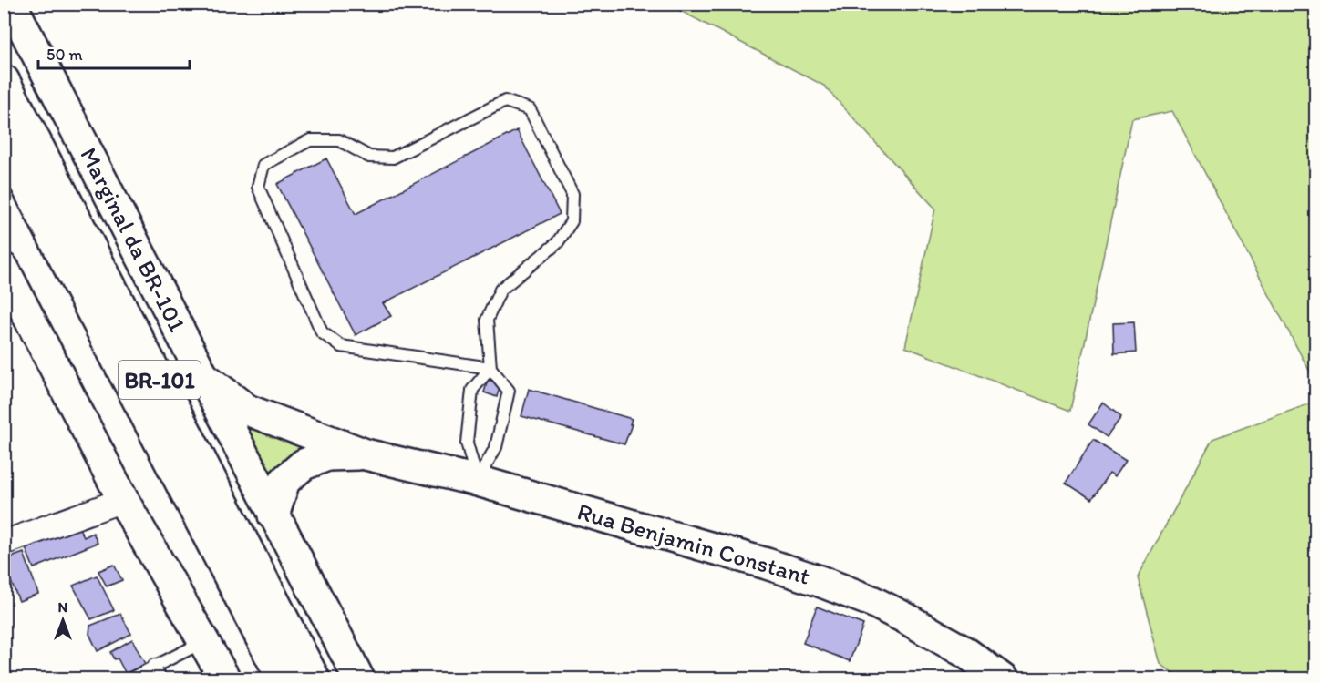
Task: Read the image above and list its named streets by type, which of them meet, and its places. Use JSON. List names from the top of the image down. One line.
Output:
{"streets":{"main road":["Marginal da BR-101","BR-101","Rua Benjamin Constant"]},"crossings":[["Marginal da BR-101","Rua Benjamin Constant"]],"scale_bar":"50 m","north":"top"}
